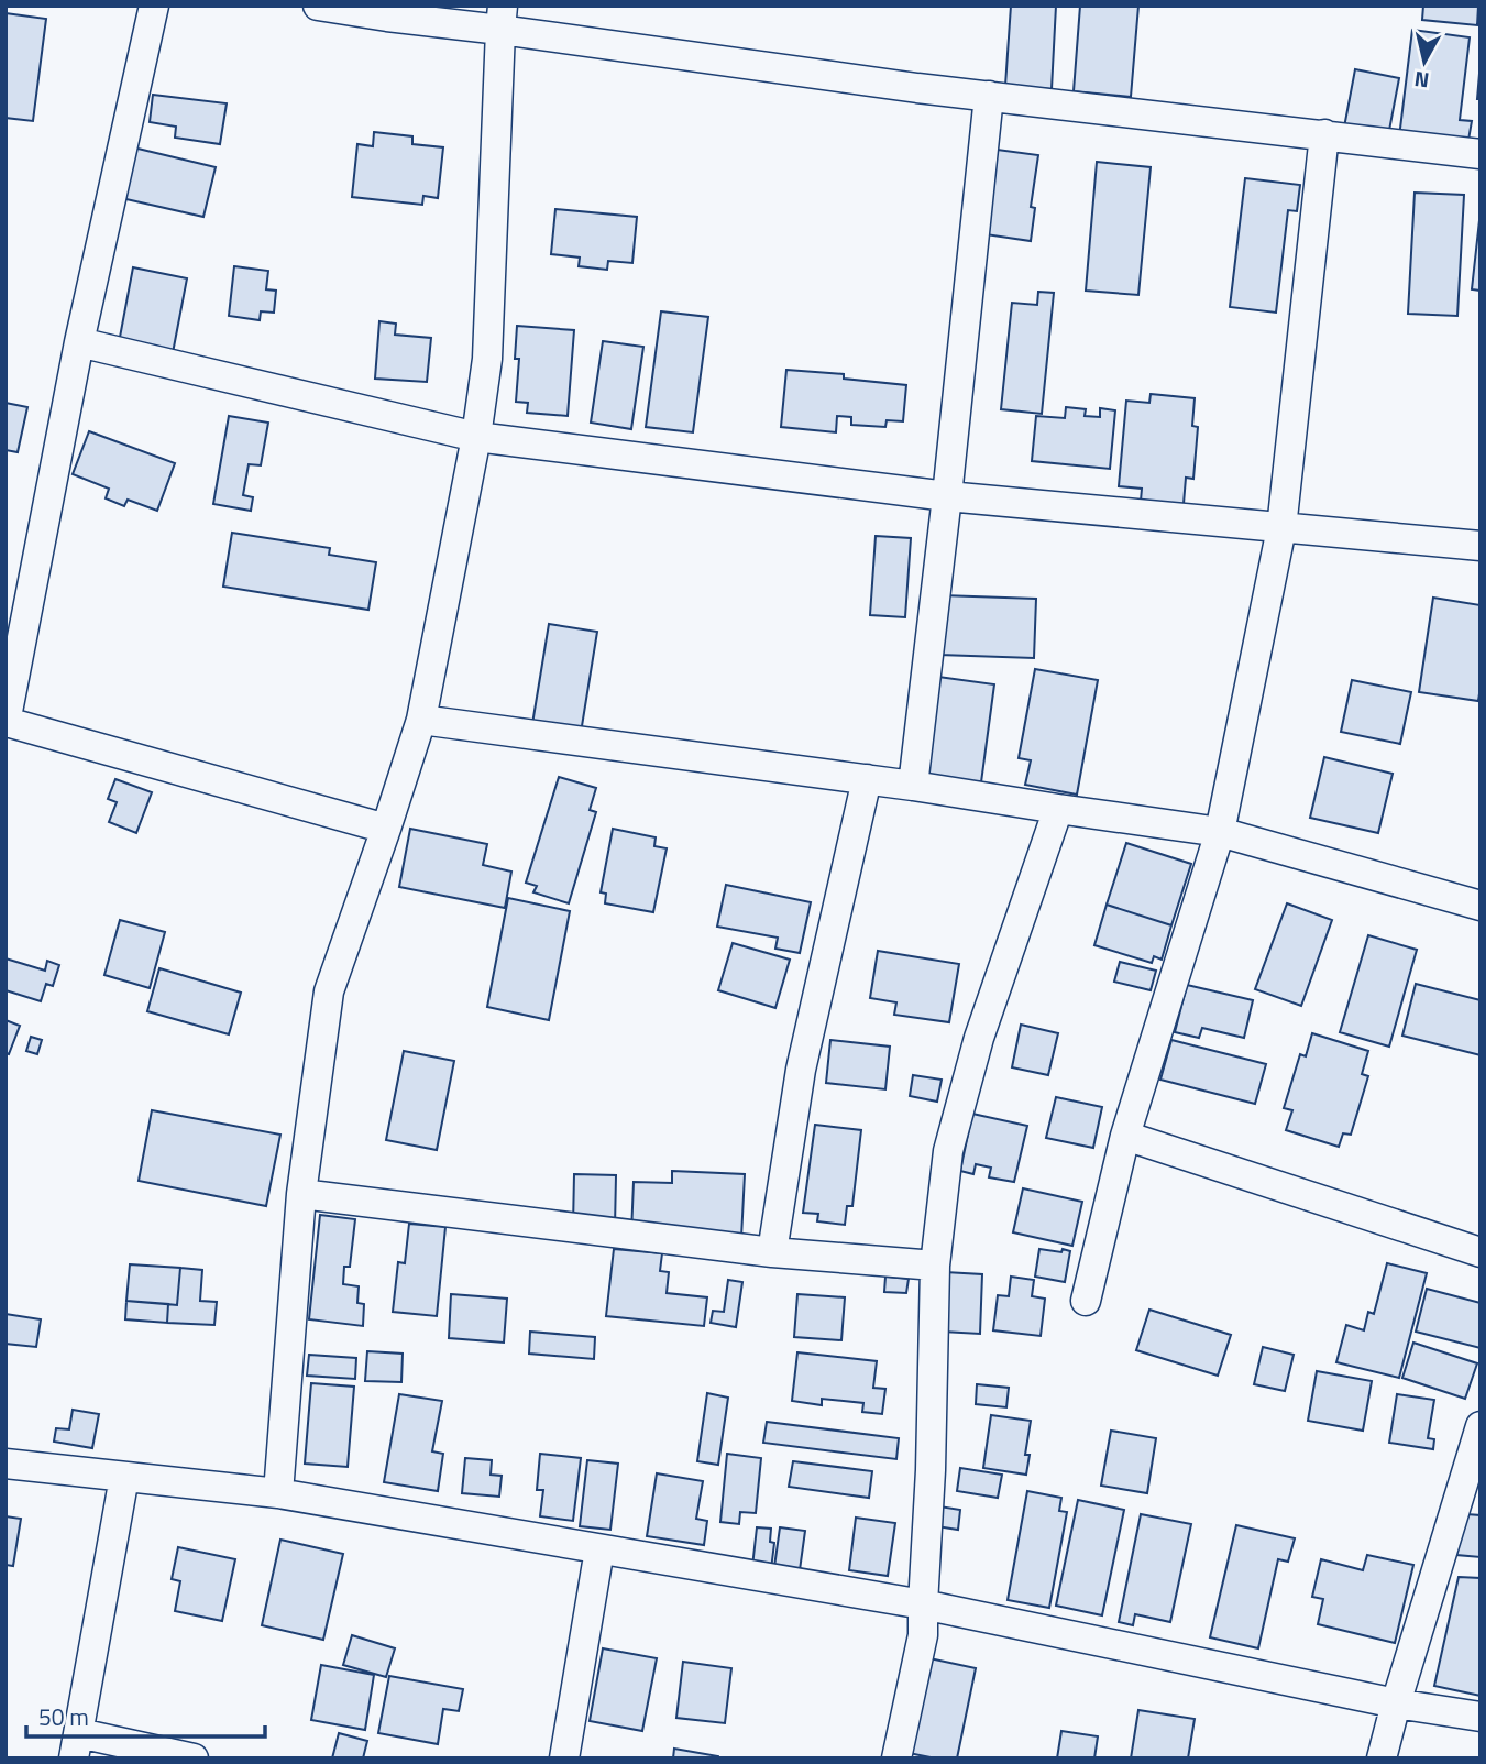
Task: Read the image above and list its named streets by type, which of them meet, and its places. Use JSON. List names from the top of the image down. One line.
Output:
{"scale_bar":"50 m","north":"bottom"}
